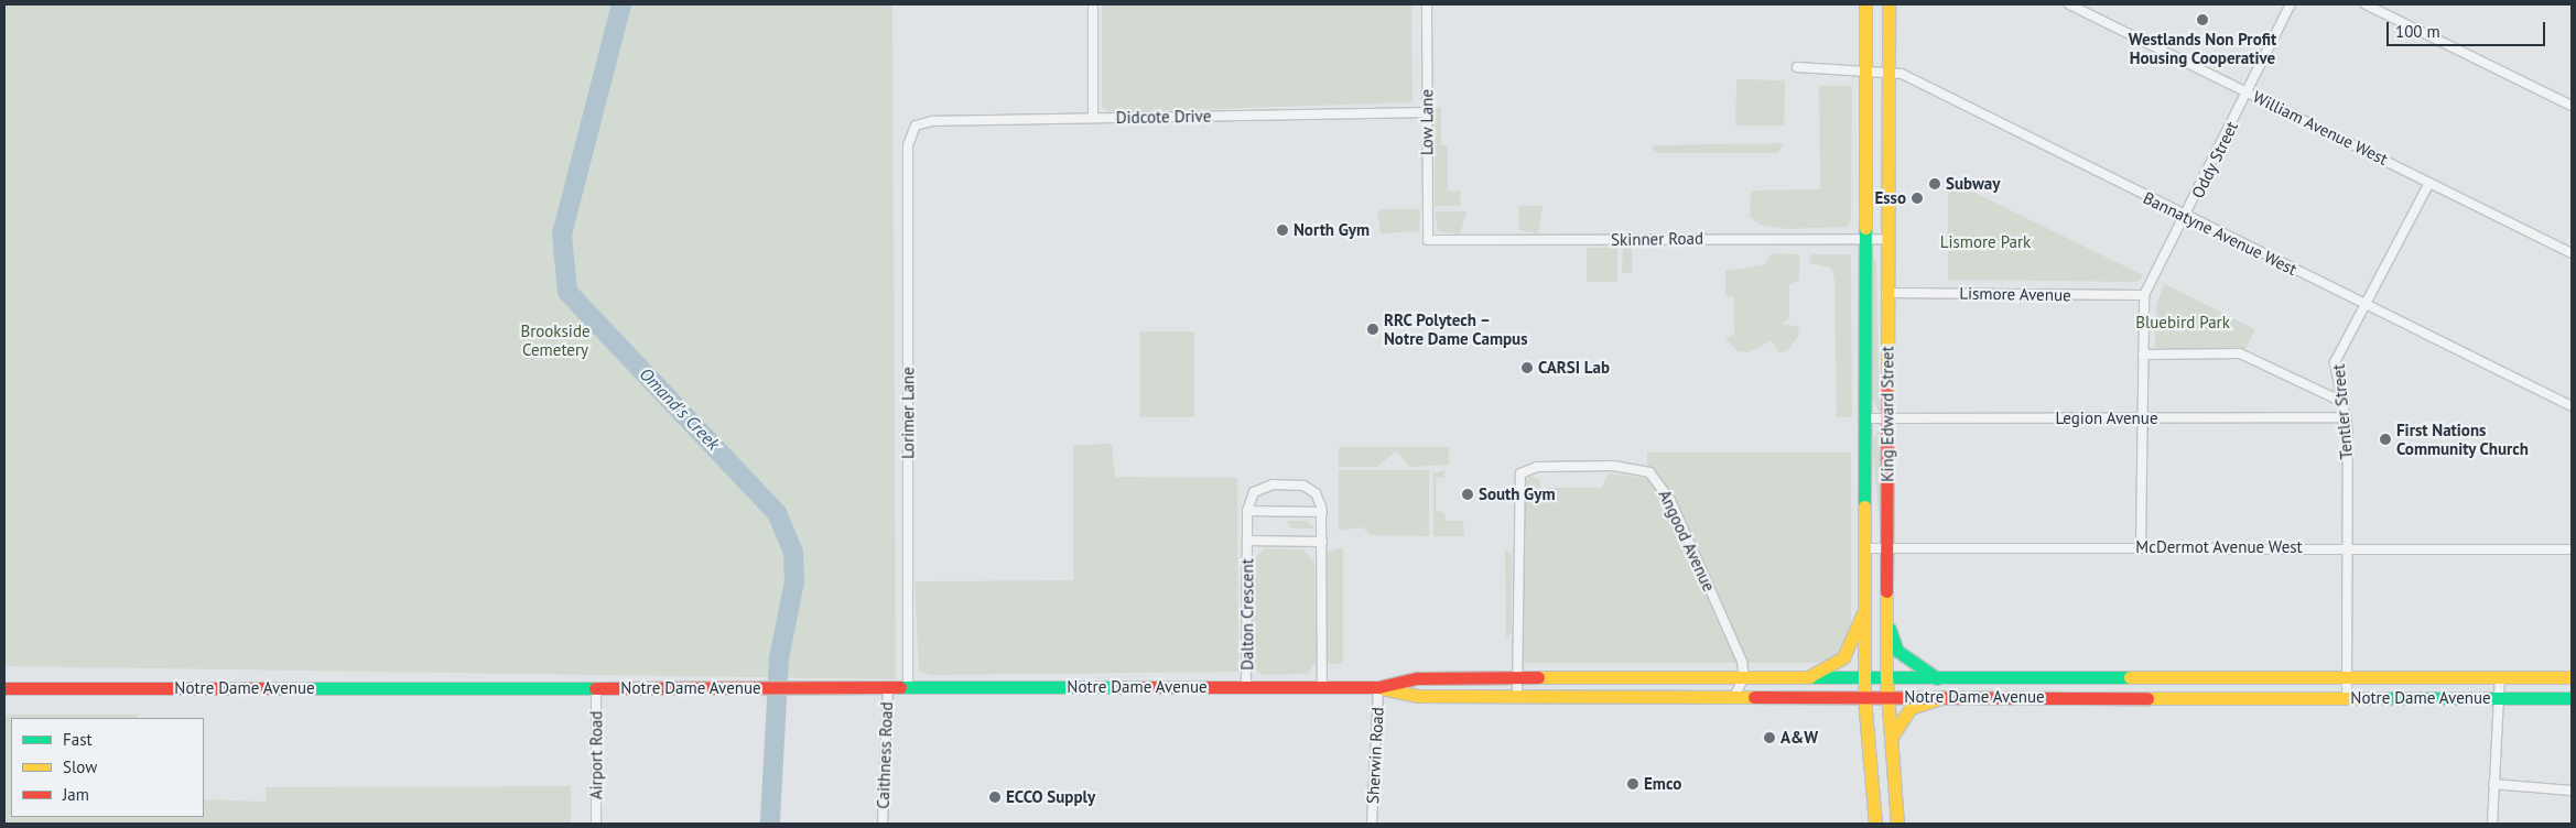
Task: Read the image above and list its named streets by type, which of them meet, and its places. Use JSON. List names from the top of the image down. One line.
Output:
{"streets":{"main road":["King Edward Street","Notre Dame Avenue"],"street":["Didcote Drive","Low Lane","William Avenue West","Oddy Street","Bannatyne Avenue West","Skinner Road","Lismore Avenue","Tentler Street","Lorimer Lane","Legion Avenue","Angood Avenue","McDermot Avenue West","Dalton Crescent","Airport Road","Caithness Road","Sherwin Road"]},"crossings":[["Didcote Drive","Low Lane"],["Didcote Drive","Lorimer Lane"],["Low Lane","Skinner Road"],["William Avenue West","Oddy Street"],["William Avenue West","Tentler Street"],["Oddy Street","Bannatyne Avenue West"],["Oddy Street","Lismore Avenue"],["Oddy Street","Legion Avenue"],["Oddy Street","McDermot Avenue West"],["Bannatyne Avenue West","Tentler Street"],["Bannatyne Avenue West","King Edward Street"],["Skinner Road","King Edward Street"],["Lismore Avenue","King Edward Street"],["Tentler Street","Legion Avenue"],["Tentler Street","McDermot Avenue West"],["Tentler Street","Notre Dame Avenue"],["Lorimer Lane","Notre Dame Avenue"],["King Edward Street","Legion Avenue"],["King Edward Street","McDermot Avenue West"],["King Edward Street","Notre Dame Avenue"],["Angood Avenue","Notre Dame Avenue"],["Dalton Crescent","Notre Dame Avenue"],["Notre Dame Avenue","Airport Road"],["Notre Dame Avenue","Caithness Road"],["Notre Dame Avenue","Sherwin Road"]],"water":["Omand's Creek"],"parks":["Lismore Park","Bluebird Park","Brookside Cemetery"],"places":["Westlands Non Profit Housing Cooperative","Subway","Esso","North Gym","RRC Polytech – Notre Dame Campus","CARSI Lab","First Nations Community Church","South Gym","A&W","Emco","ECCO Supply"],"legend":["Fast","Slow","Jam"],"scale_bar":"100 m"}
